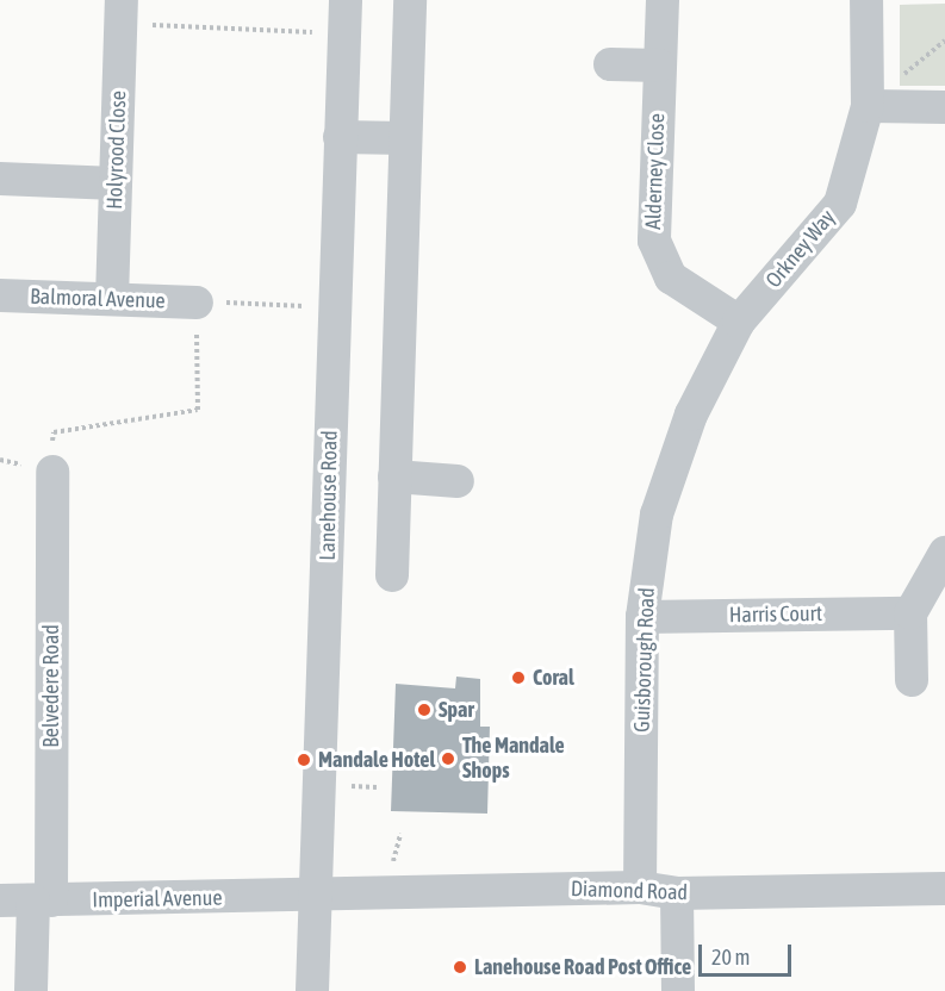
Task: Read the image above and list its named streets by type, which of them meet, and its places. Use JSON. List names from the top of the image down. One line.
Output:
{"streets":{"street":["Holyrood Close","Alderney Close","Orkney Way","Balmoral Avenue","Lanehouse Road","Harris Court","Guisborough Road","Belvedere Road","Diamond Road","Imperial Avenue"]},"crossings":[["Holyrood Close","Balmoral Avenue"],["Alderney Close","Orkney Way"],["Alderney Close","Guisborough Road"],["Orkney Way","Guisborough Road"],["Lanehouse Road","Diamond Road"],["Lanehouse Road","Imperial Avenue"],["Harris Court","Guisborough Road"],["Guisborough Road","Diamond Road"],["Belvedere Road","Imperial Avenue"],["Diamond Road","Imperial Avenue"]],"places":["Coral","Spar","The Mandale Shops","Mandale Hotel","Lanehouse Road Post Office"],"scale_bar":"20 m"}
